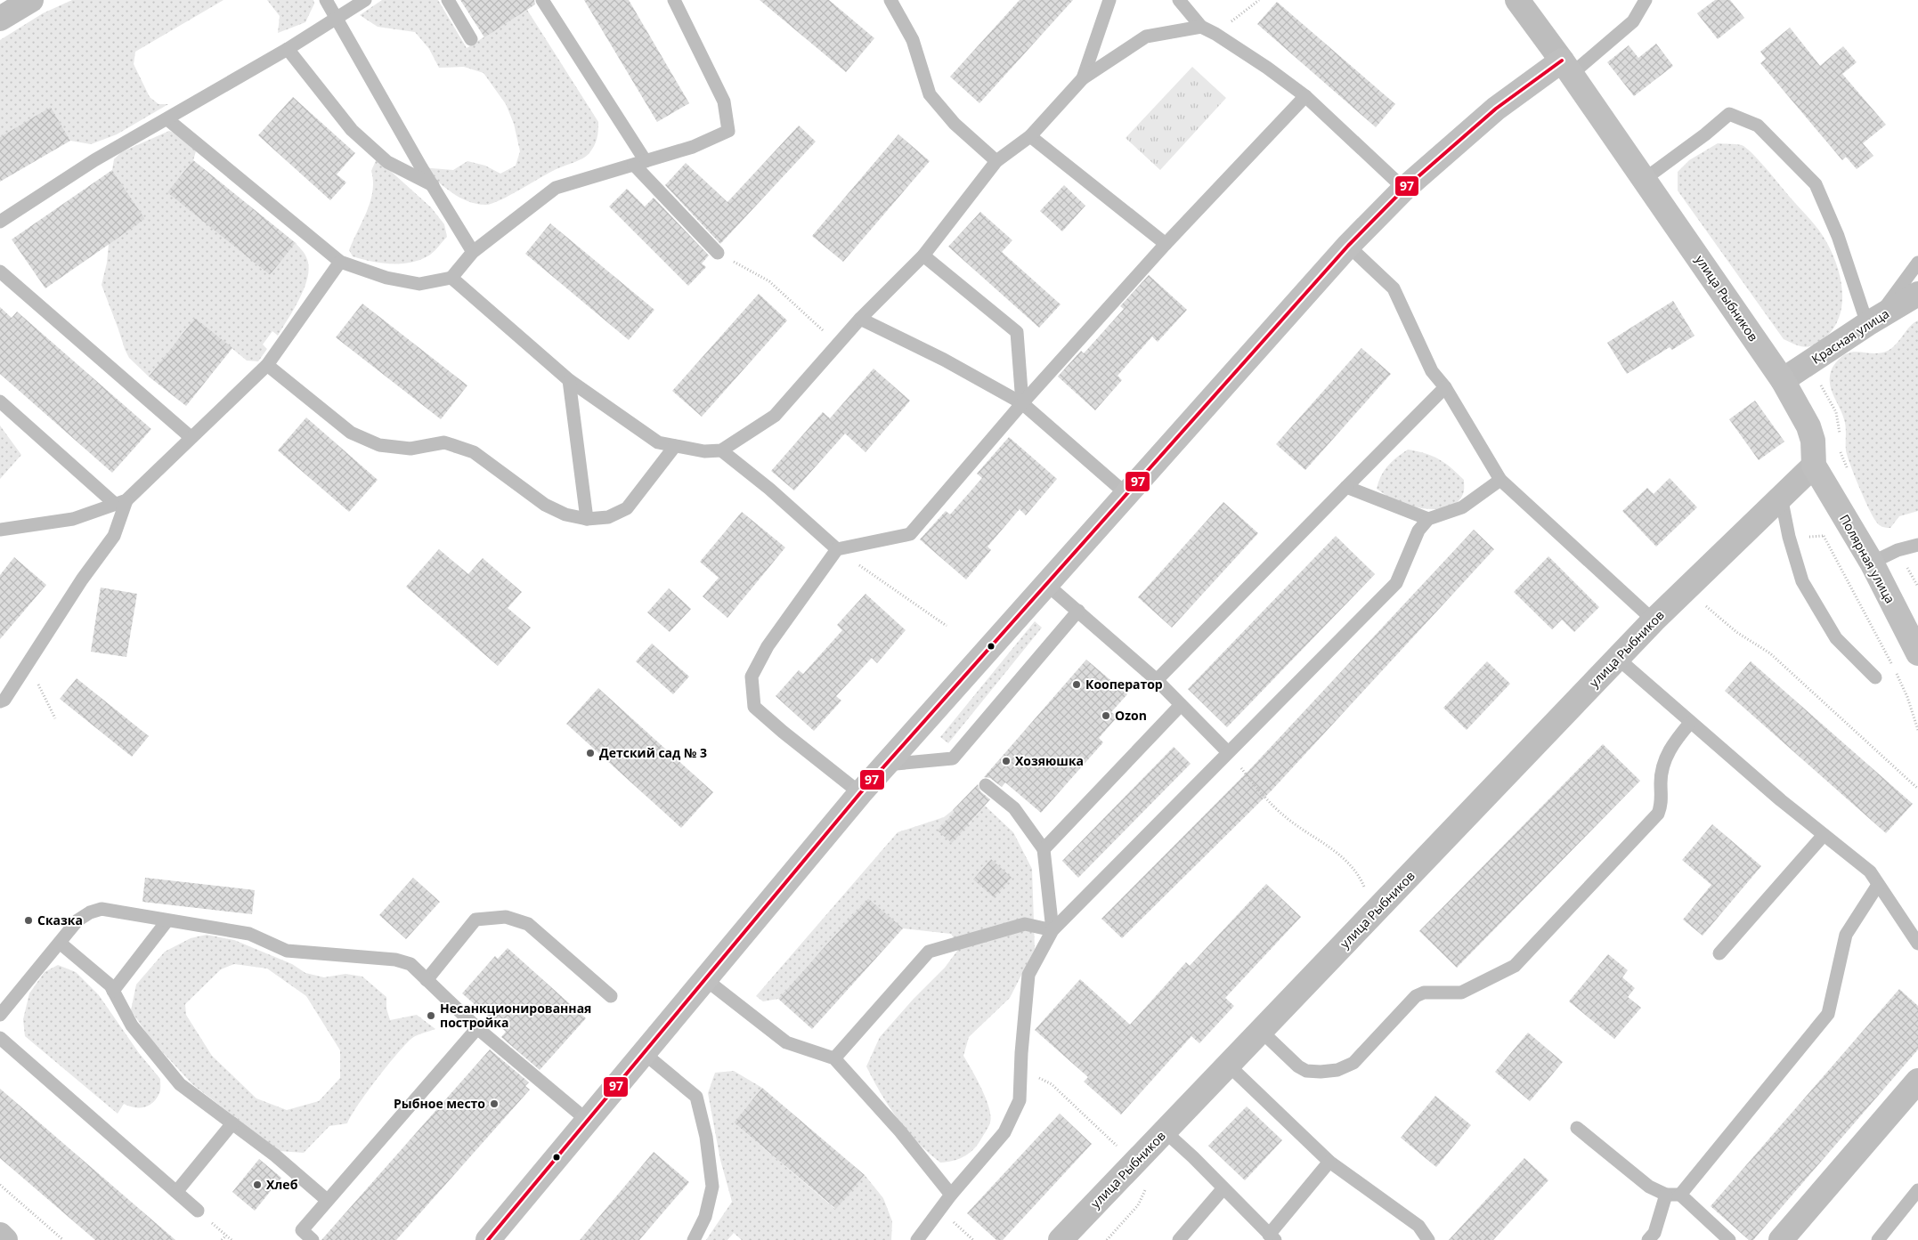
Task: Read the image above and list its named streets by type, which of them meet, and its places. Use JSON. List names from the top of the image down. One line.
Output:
{"streets":{"main road":["улица Рыбников","Полярная улица"],"street":["Красная улица"]},"crossings":[["улица Рыбников","Красная улица"],["улица Рыбников","Полярная улица"]],"places":["Кооператор","Ozon","Детский сад № 3","Хозяюшка","Сказка","Несанкционированная постройка","Рыбное место","Хлеб"],"lines":["transit line 97"]}
